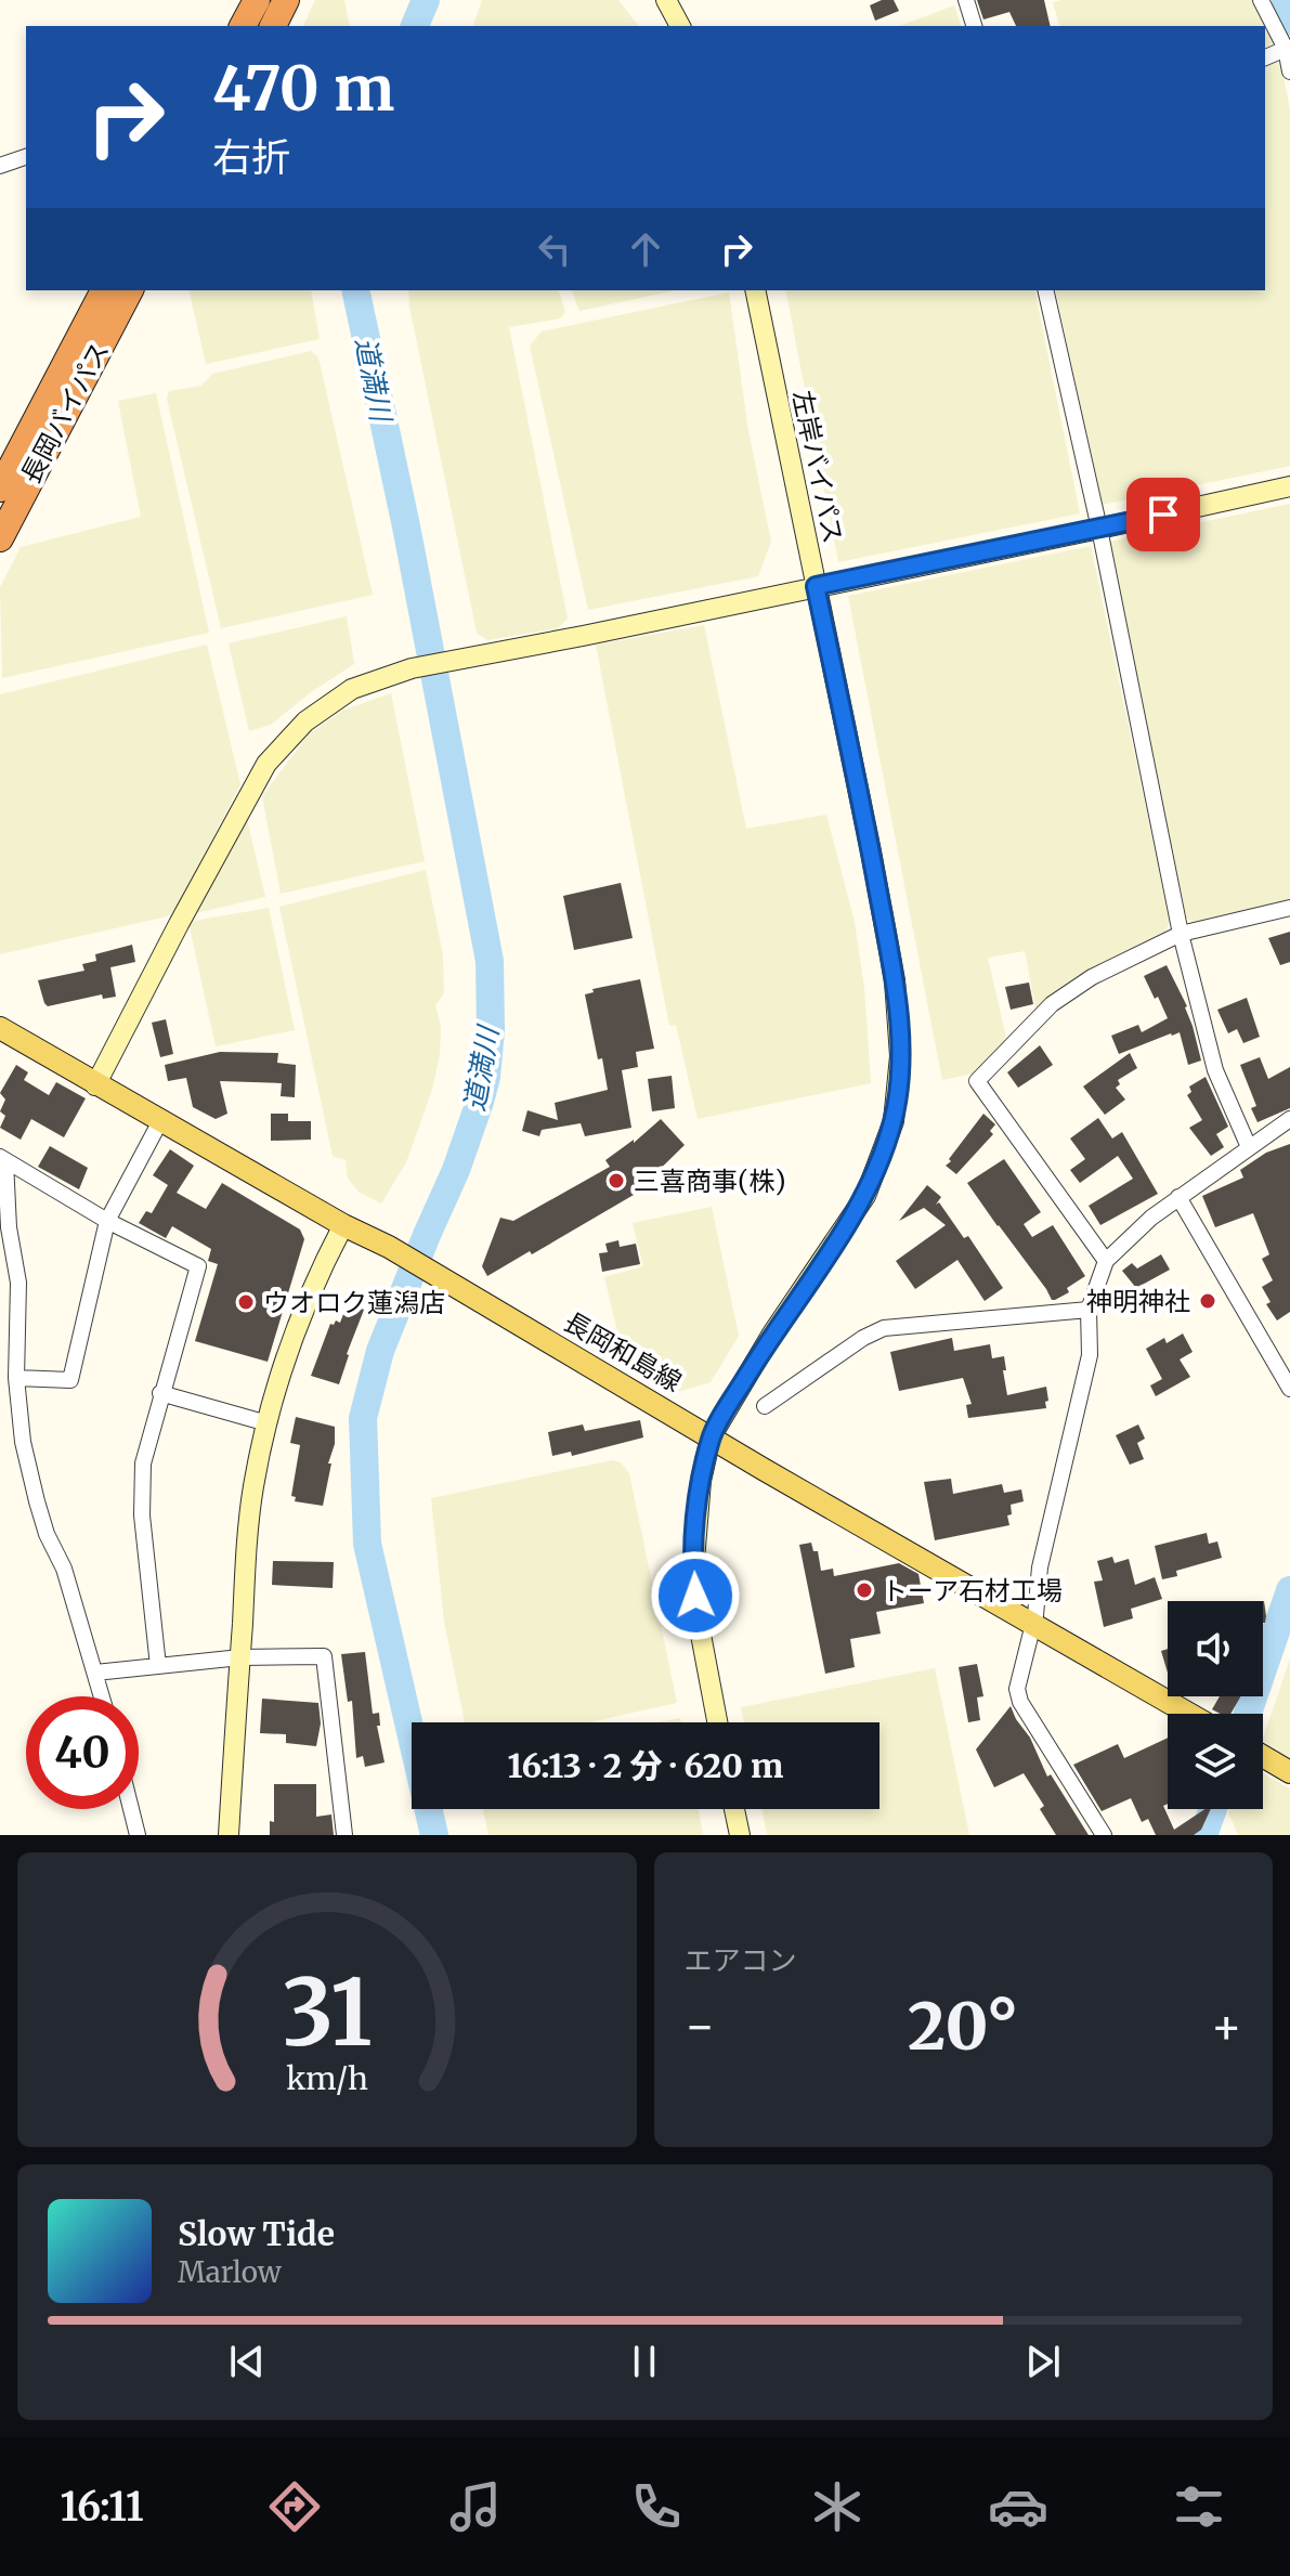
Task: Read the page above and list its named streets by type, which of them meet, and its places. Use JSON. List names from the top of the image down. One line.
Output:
{"streets":{"highway":["長岡バイパス"],"main road":["長岡和島線"],"street":["左岸バイパス"]},"crossings":[["左岸バイパス","長岡和島線"]],"water":["道満川"],"places":["三喜商事(株)","神明神社","ウオロク蓮潟店","トーア石材工場"],"page":{"turn":["470 m","右折"],"limit":"40","trip":"16:13 · 2 分 · 620 m","tile":"エアコン","heat":["−","20°","+"],"song":["Slow Tide","Marlow"],"tabs":"16:11","gauge":["31","km/h"]}}
